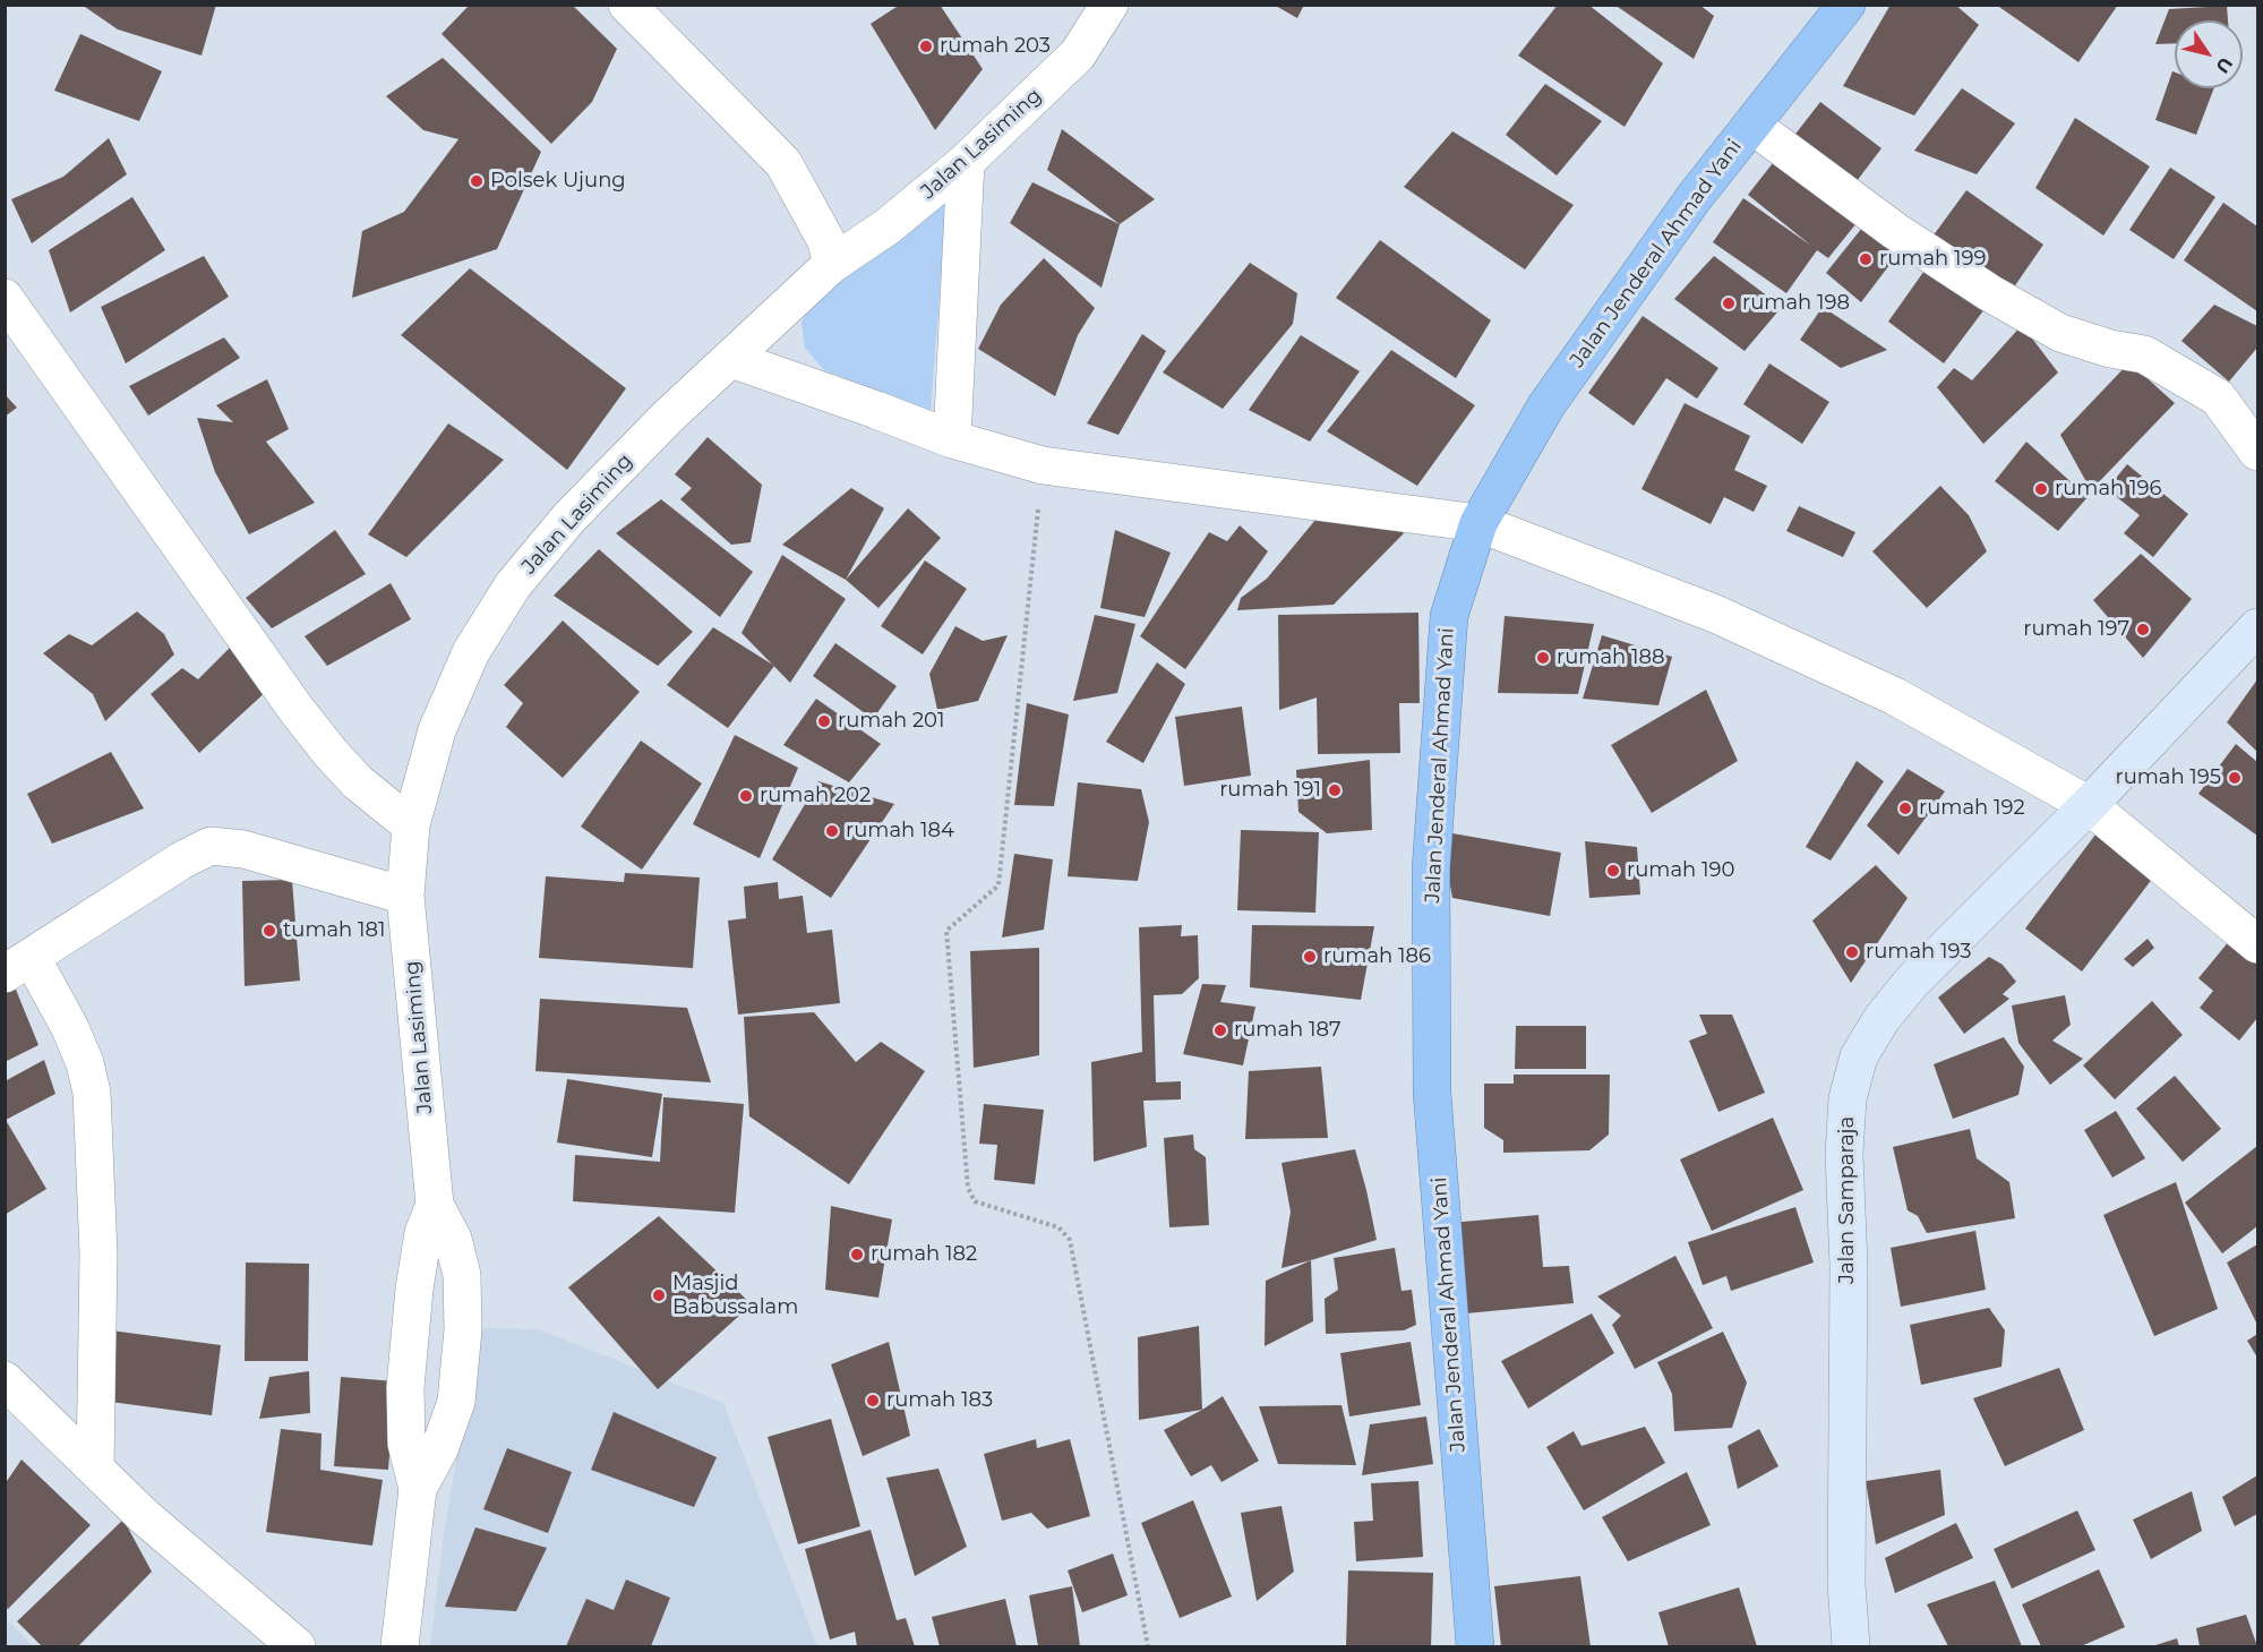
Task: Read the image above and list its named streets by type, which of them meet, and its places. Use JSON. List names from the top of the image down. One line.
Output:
{"streets":{"highway":["Jalan Jenderal Ahmad Yani"],"main road":["Jalan Samparaja"],"street":["Jalan Lasiming"]},"places":["rumah 203","Polsek Ujung","rumah 199","rumah 198","rumah 196","rumah 197","rumah 188","rumah 201","rumah 195","rumah 191","rumah 202","rumah 192","rumah 184","rumah 190","tumah 181","rumah 193","rumah 186","rumah 187","rumah 182","Masjid Babussalam","rumah 183"],"north":"bottom right"}
